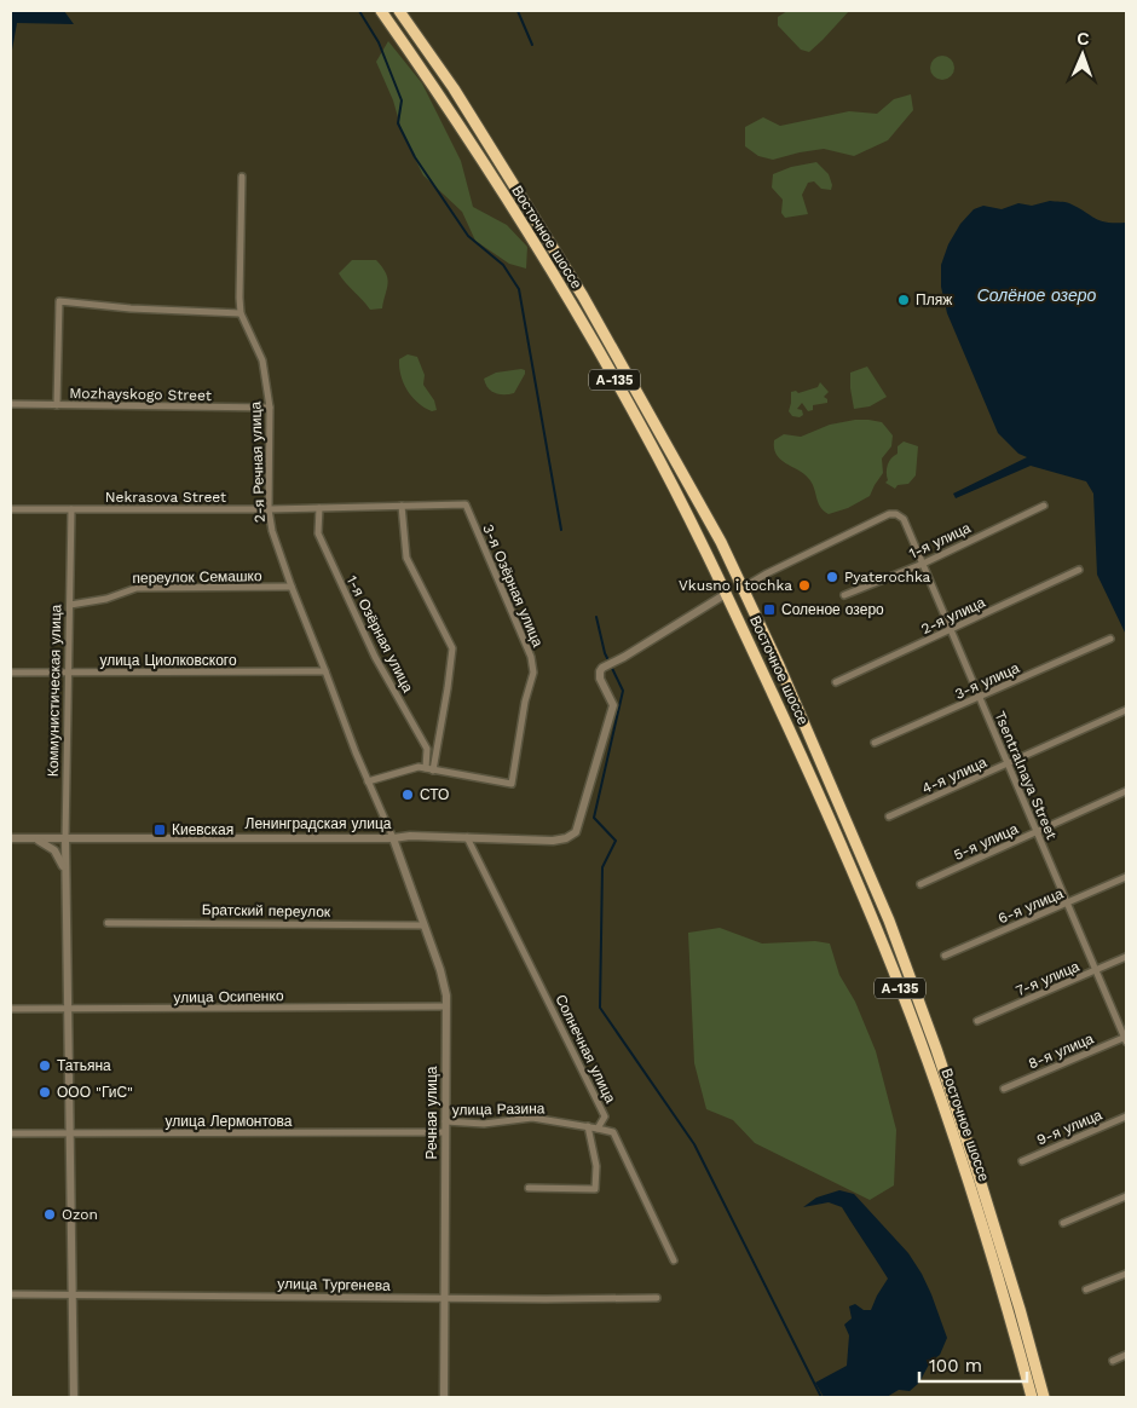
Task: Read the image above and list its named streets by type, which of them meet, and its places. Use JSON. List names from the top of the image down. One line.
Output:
{"streets":{"highway":["Восточное шоссе","А-135"],"street":["Mozhayskogo Street","2-я Речная улица","Nekrasova Street","1-я улица","переулок Семашко","3-я Озёрная улица","2-я улица","1-я Озёрная улица","улица Циолковского","3-я улица","Коммунистическая улица","4-я улица","Tsentralnaya Street","Ленинградская улица","5-я улица","6-я улица","Братский переулок","7-я улица","улица Осипенко","Солнечная улица","8-я улица","улица Разина","Речная улица","улица Лермонтова","9-я улица","улица Тургенева"]},"crossings":[["Восточное шоссе","Tsentralnaya Street"],["Восточное шоссе","Ленинградская улица"],["Mozhayskogo Street","2-я Речная улица"],["2-я Речная улица","Nekrasova Street"],["2-я Речная улица","переулок Семашко"],["2-я Речная улица","улица Циолковского"],["2-я Речная улица","Ленинградская улица"],["2-я Речная улица","Речная улица"],["Nekrasova Street","3-я Озёрная улица"],["Nekrasova Street","1-я Озёрная улица"],["Nekrasova Street","Коммунистическая улица"],["1-я улица","Tsentralnaya Street"],["переулок Семашко","Коммунистическая улица"],["3-я Озёрная улица","1-я Озёрная улица"],["2-я улица","Tsentralnaya Street"],["улица Циолковского","Коммунистическая улица"],["3-я улица","Tsentralnaya Street"],["Коммунистическая улица","Ленинградская улица"],["Коммунистическая улица","улица Осипенко"],["Коммунистическая улица","улица Лермонтова"],["Коммунистическая улица","улица Тургенева"],["4-я улица","Tsentralnaya Street"],["Tsentralnaya Street","5-я улица"],["Tsentralnaya Street","6-я улица"],["Tsentralnaya Street","7-я улица"],["Tsentralnaya Street","8-я улица"],["Ленинградская улица","Солнечная улица"],["Ленинградская улица","Речная улица"],["Братский переулок","Речная улица"],["улица Осипенко","Речная улица"],["Солнечная улица","улица Разина"],["улица Разина","Речная улица"],["Речная улица","улица Лермонтова"],["Речная улица","улица Тургенева"]],"water":["Солёное озеро"],"places":{"other":["Пляж","Pyaterochka","Vkusno i tochka","СТО","Татьяна","ООО \"ГиС\"","Ozon"],"transit":["Соленое озеро","Киевская"]},"scale_bar":"100 m","north":"top"}
